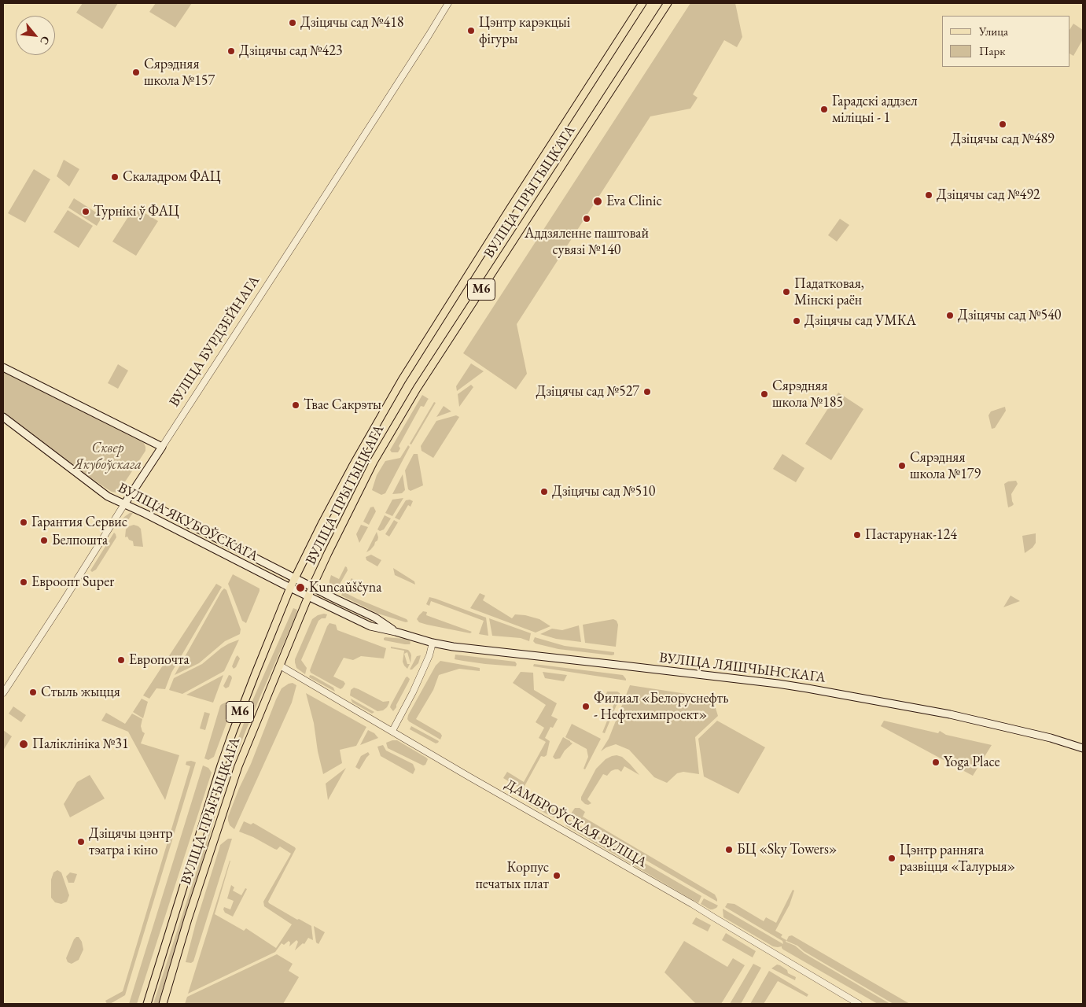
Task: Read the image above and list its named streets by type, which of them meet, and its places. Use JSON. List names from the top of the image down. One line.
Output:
{"streets":{"main road":["ВУЛІЦА ПРЫТЫЦКАГА","М6","ВУЛІЦА БУРДЗЕЙНАГА","ВУЛІЦА ЯКУБОЎСКАГА","ВУЛІЦА ЛЯШЧЫНСКАГА"],"street":["ДАМБРОЎСКАЯ ВУЛІЦА"]},"crossings":[["ВУЛІЦА ПРЫТЫЦКАГА","ВУЛІЦА ЯКУБОЎСКАГА"],["ВУЛІЦА ПРЫТЫЦКАГА","ВУЛІЦА ЛЯШЧЫНСКАГА"],["ВУЛІЦА ПРЫТЫЦКАГА","ДАМБРОЎСКАЯ ВУЛІЦА"],["ВУЛІЦА БУРДЗЕЙНАГА","ВУЛІЦА ЯКУБОЎСКАГА"],["ВУЛІЦА ЯКУБОЎСКАГА","ВУЛІЦА ЛЯШЧЫНСКАГА"]],"parks":["Сквер Якубоўскага"],"places":["Дзіцячы сад №418","Цэнтр карэкцыі фігуры","Дзіцячы сад №423","Сярэдняя школа №157","Гарадскі аддзел міліцыі - 1","Дзіцячы сад №489","Скаладром ФАЦ","Дзіцячы сад №492","Eva Clinic","Турнікі ў ФАЦ","Аддзяленне паштовай сувязі №140","Падатковая, Мінскі раён","Дзіцячы сад №540","Дзіцячы сад УМКА","Дзіцячы сад №527","Сярэдняя школа №185","Твае Сакрэты","Сярэдняя школа №179","Дзіцячы сад №510","Гарантия Сервис","Пастарунак-124","Белпошта","Евроопт Super","Kuncaŭščyna","Европочта","Стыль жыцця","Филиал «Белоруснефть - Нефтехимпроект»","Паліклініка №31","Yoga Place","Дзіцячы цэнтр тэатра і кіно","БЦ «Sky Towers»","Цэнтр ранняга развіцця «Талурыя»","Корпус печатых плат"],"legend":["Улица","Парк"],"north":"bottom right"}
